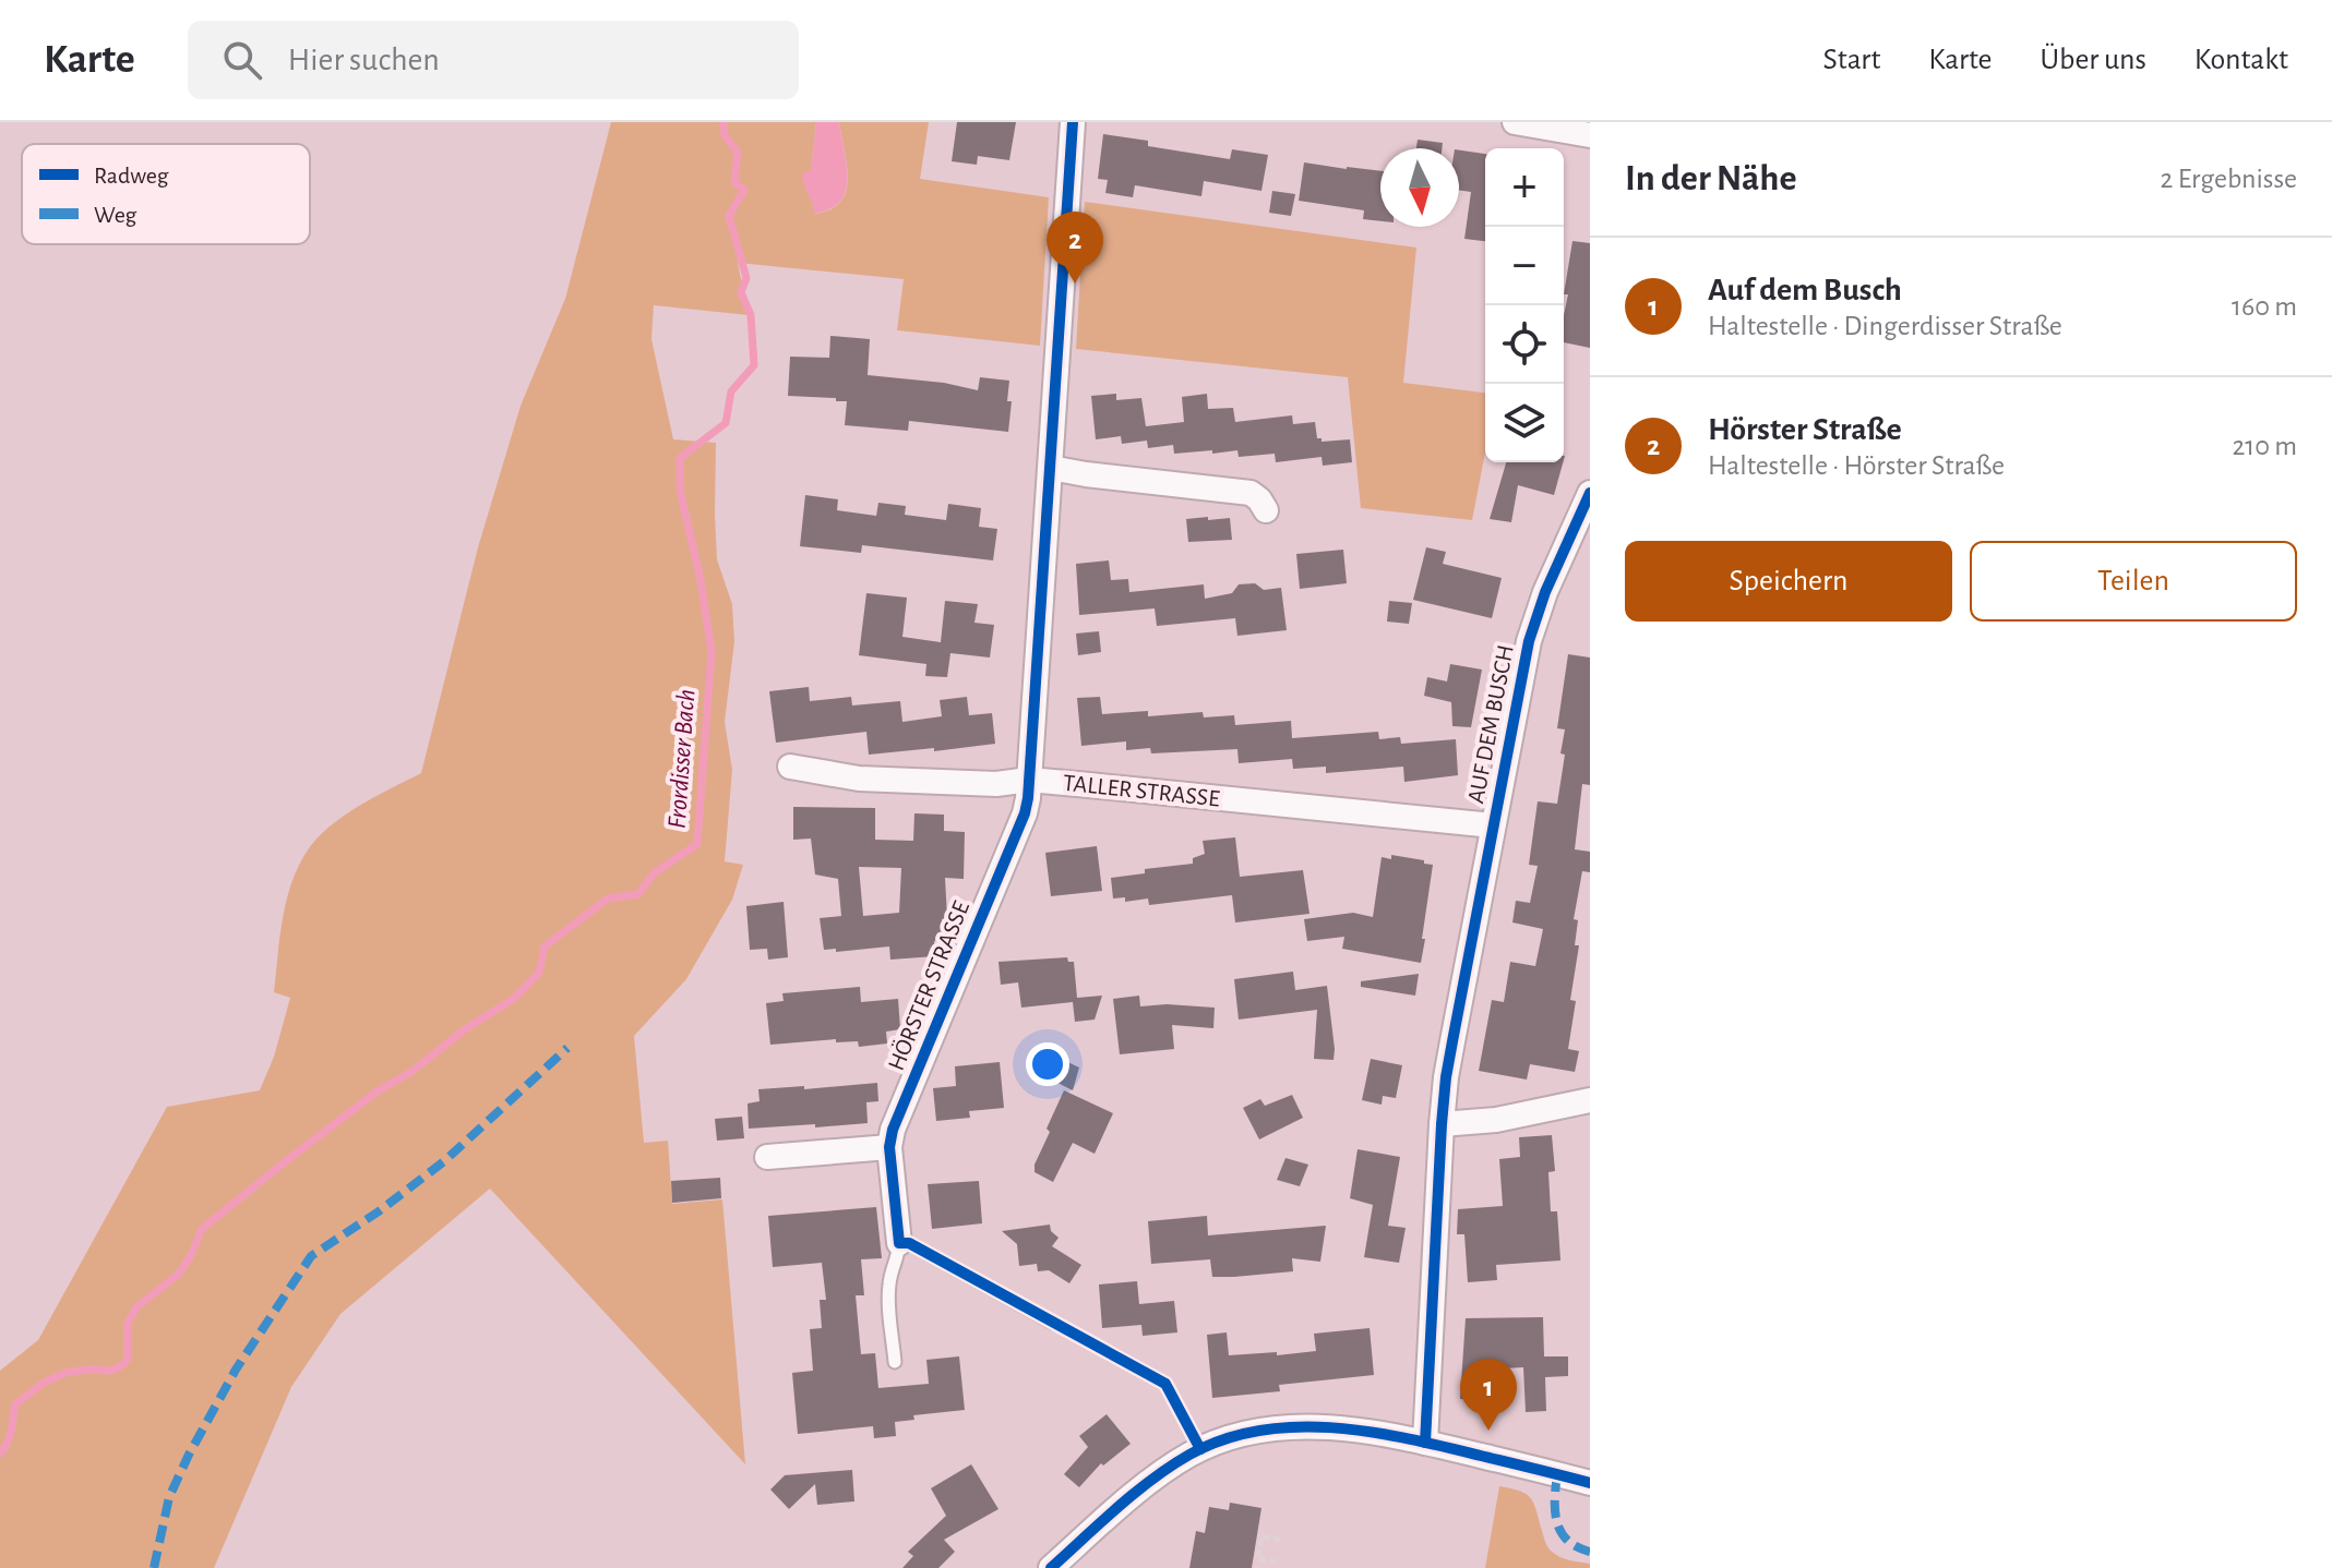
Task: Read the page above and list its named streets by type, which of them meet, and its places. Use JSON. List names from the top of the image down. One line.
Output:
{"streets":{"street":["AUF DEM BUSCH","TALLER STRASSE","HÖRSTER STRASSE"]},"crossings":[["AUF DEM BUSCH","TALLER STRASSE"],["TALLER STRASSE","HÖRSTER STRASSE"]],"water":["Frordisser Bach"],"legend":["Radweg","Weg"],"north":"bottom","page":{"header":"Karte","search":"Hier suchen","nav":["Start","Karte","Über uns","Kontakt"],"heading":["In der Nähe","2 Ergebnisse"],"map_buttons":["+","−"],"pins":["2","1"],"list":[{"mark":"1","name":"Auf dem Busch","note":"Haltestelle · Dingerdisser Straße","value":"160 m"},{"mark":"2","name":"Hörster Straße","note":"Haltestelle · Hörster Straße","value":"210 m"}],"buttons":["Speichern","Teilen"]}}
